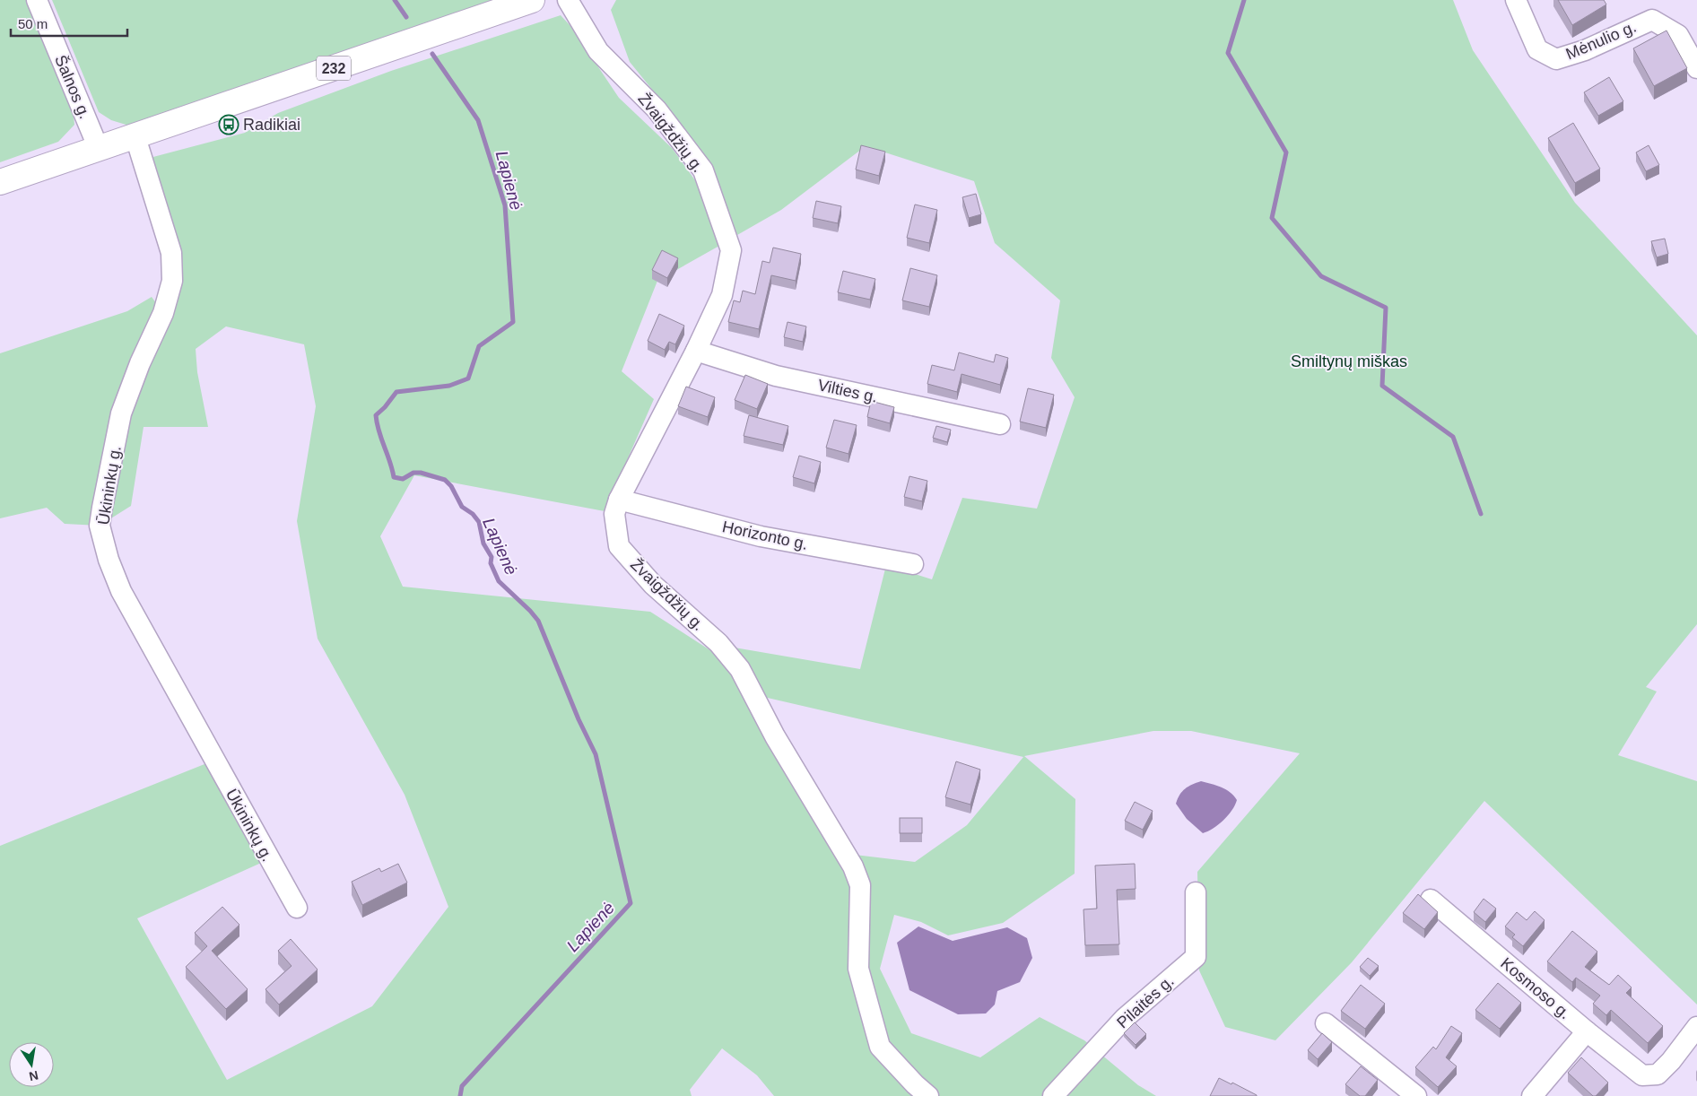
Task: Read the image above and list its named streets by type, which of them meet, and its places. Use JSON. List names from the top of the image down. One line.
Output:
{"streets":{"main road":["232"],"street":["Mėnulio g.","Šalnos g.","Žvaigždžių g.","Vilties g.","Ūkininkų g.","Horizonto g.","Kosmoso g.","Pilaitės g."]},"crossings":[["232","Šalnos g."],["232","Ūkininkų g."],["Žvaigždžių g.","Vilties g."],["Žvaigždžių g.","Horizonto g."]],"water":["Lapienė"],"parks":["Smiltynų miškas"],"places":{"bus stop":["Radikiai"]},"scale_bar":"50 m","north":"bottom"}
